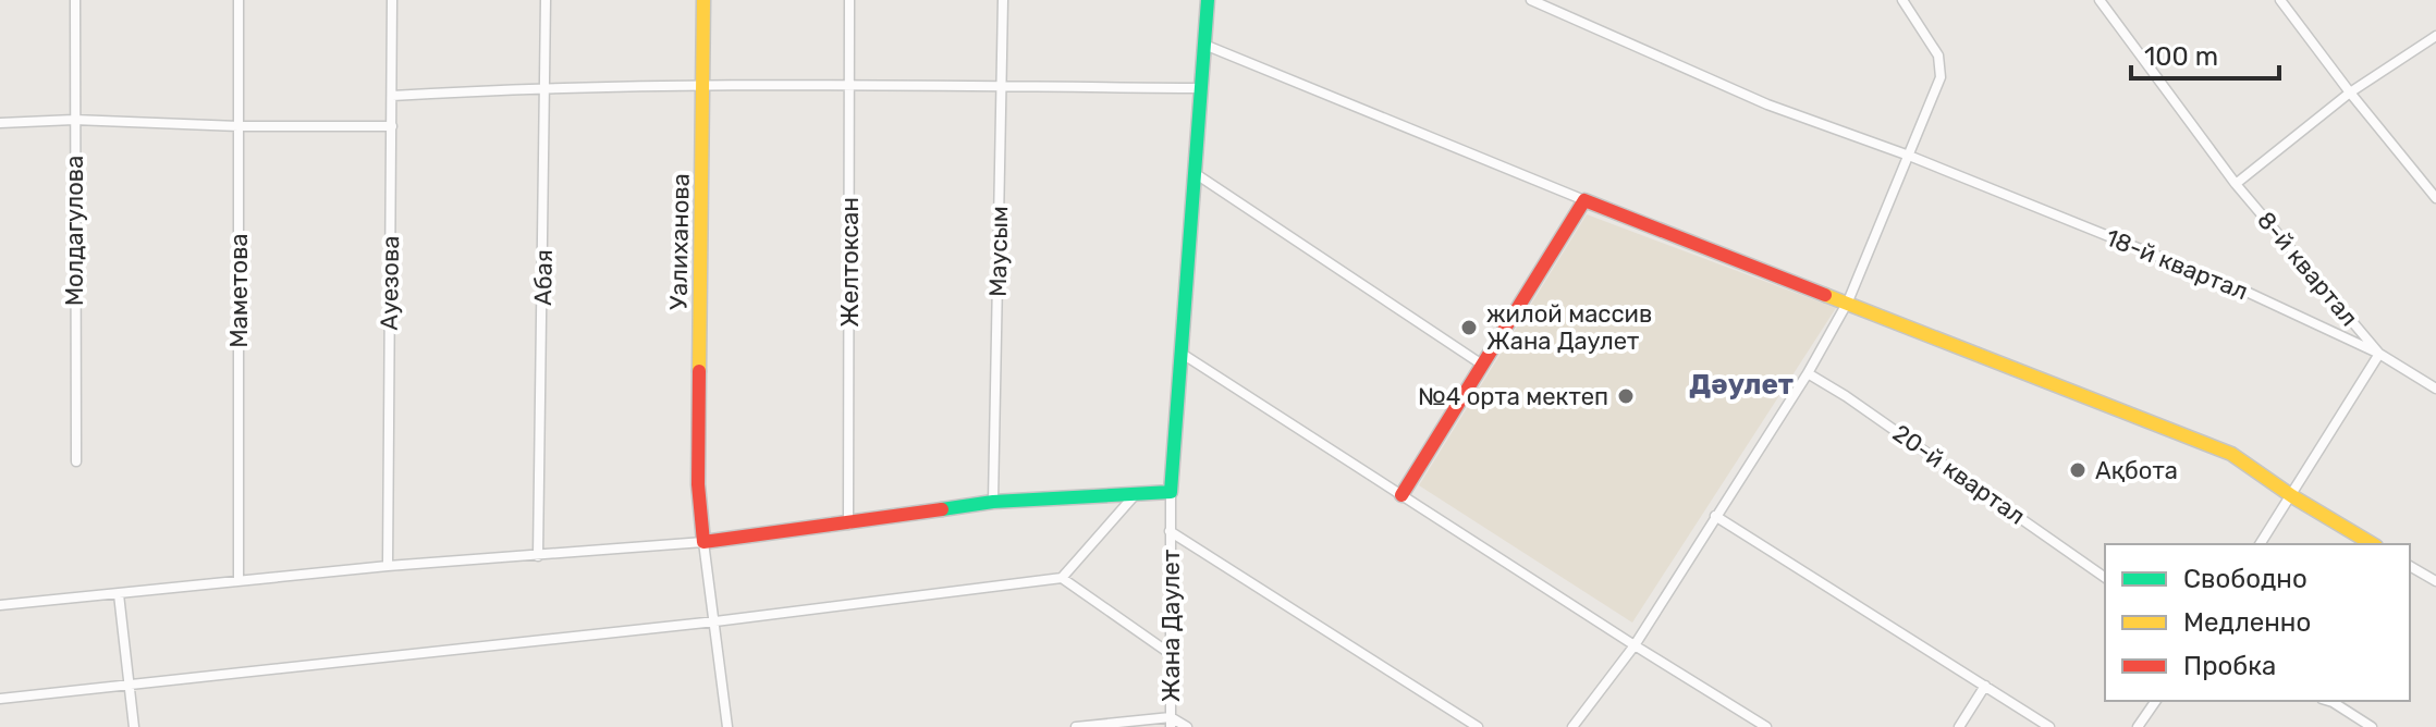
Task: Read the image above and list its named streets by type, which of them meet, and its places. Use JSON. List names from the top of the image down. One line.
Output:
{"streets":{"street":["Молдагулова","Уалиханова","Маусым","Желтоксан","18-й квартал","8-й квартал","Абая","Ауезова","Маметова","20-й квартал","Жана Даулет"]},"crossings":[["18-й квартал","8-й квартал"]],"districts":["Дәулет"],"places":["жилой массив Жана Даулет","№4 орта мектеп","Ақбота"],"legend":["Свободно","Медленно","Пробка"],"scale_bar":"100 m"}
